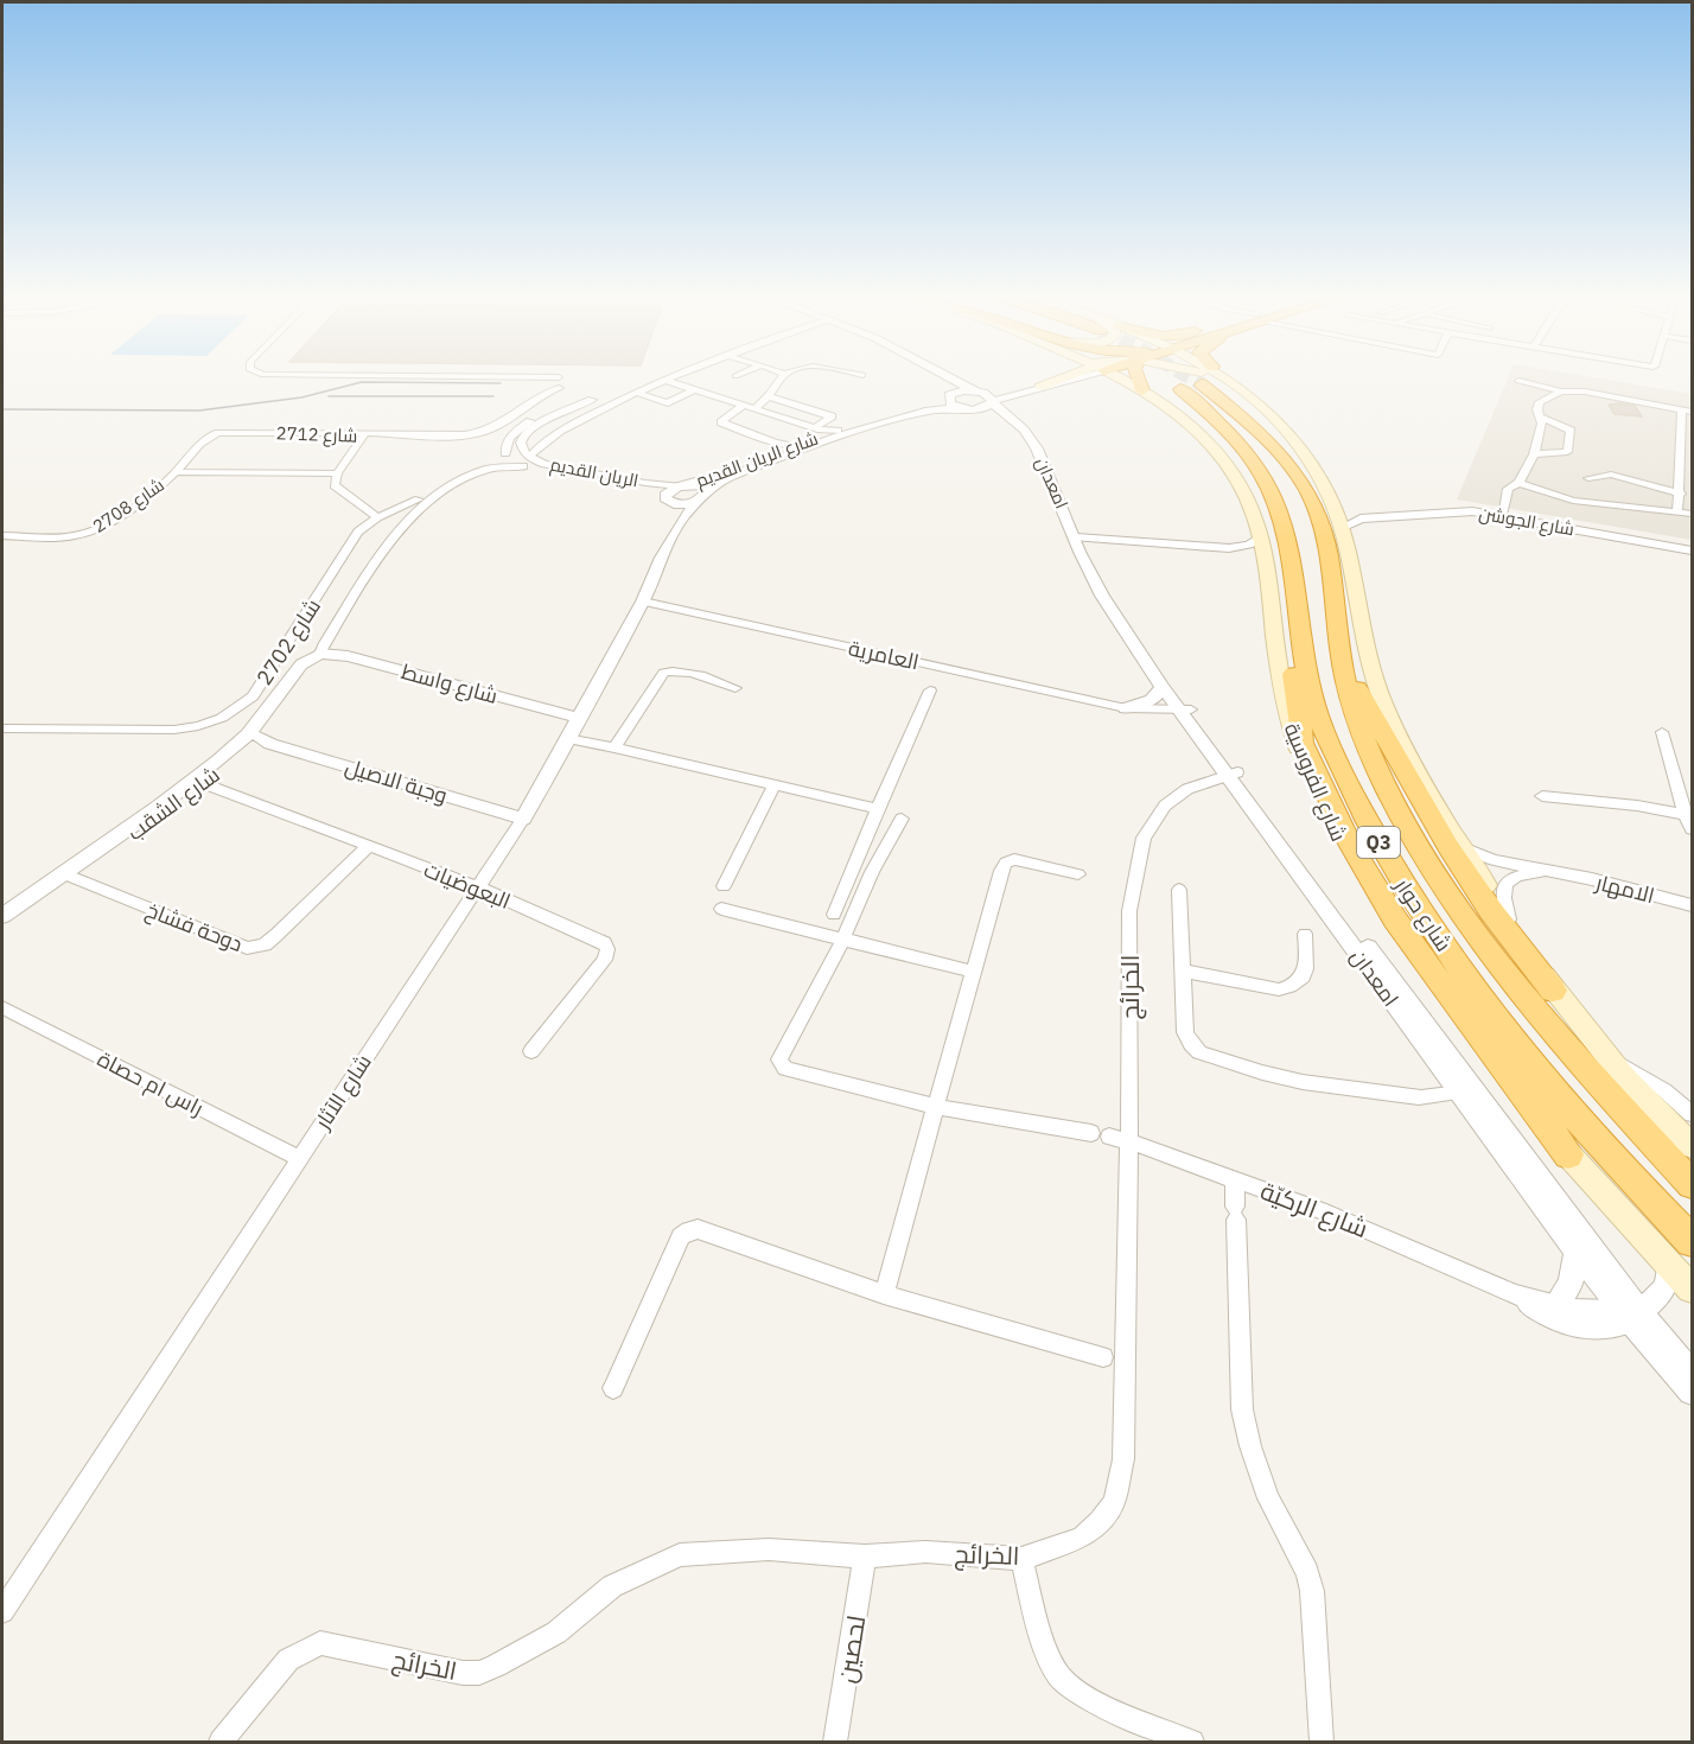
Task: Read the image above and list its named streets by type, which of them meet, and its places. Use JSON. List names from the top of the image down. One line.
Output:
{"streets":{"highway":["Q3","شارع حوار"],"main road":["شارع الفروسية"],"street":["شارع 2712","شارع الريان القديم","الريان القديم","امعدان","شارع 2708","شارع الجوشن","شارع 2702","العامرية","شارع واسط","وجبة الاصيل","شارع الشقب","البعوضيات","الامهار","دوحة فشاخ","الخرائج","راس ام حصاة","شارع الآثار","شارع الركيّة","لحصين"]},"crossings":[["شارع 2712","شارع 2708"],["شارع 2712","شارع 2702"],["شارع الريان القديم","الريان القديم"],["شارع الريان القديم","امعدان"],["شارع الريان القديم","شارع الآثار"],["الريان القديم","شارع الشقب"],["الريان القديم","شارع الآثار"],["امعدان","الخرائج"],["امعدان","شارع الركيّة"],["العامرية","شارع الآثار"],["شارع واسط","شارع الشقب"],["شارع واسط","شارع الآثار"],["وجبة الاصيل","شارع الشقب"],["وجبة الاصيل","شارع الآثار"],["شارع الفروسية","شارع حوار"],["شارع الشقب","البعوضيات"],["شارع الشقب","دوحة فشاخ"],["البعوضيات","دوحة فشاخ"],["البعوضيات","شارع الآثار"],["الخرائج","شارع الركيّة"],["الخرائج","لحصين"],["راس ام حصاة","شارع الآثار"]]}
